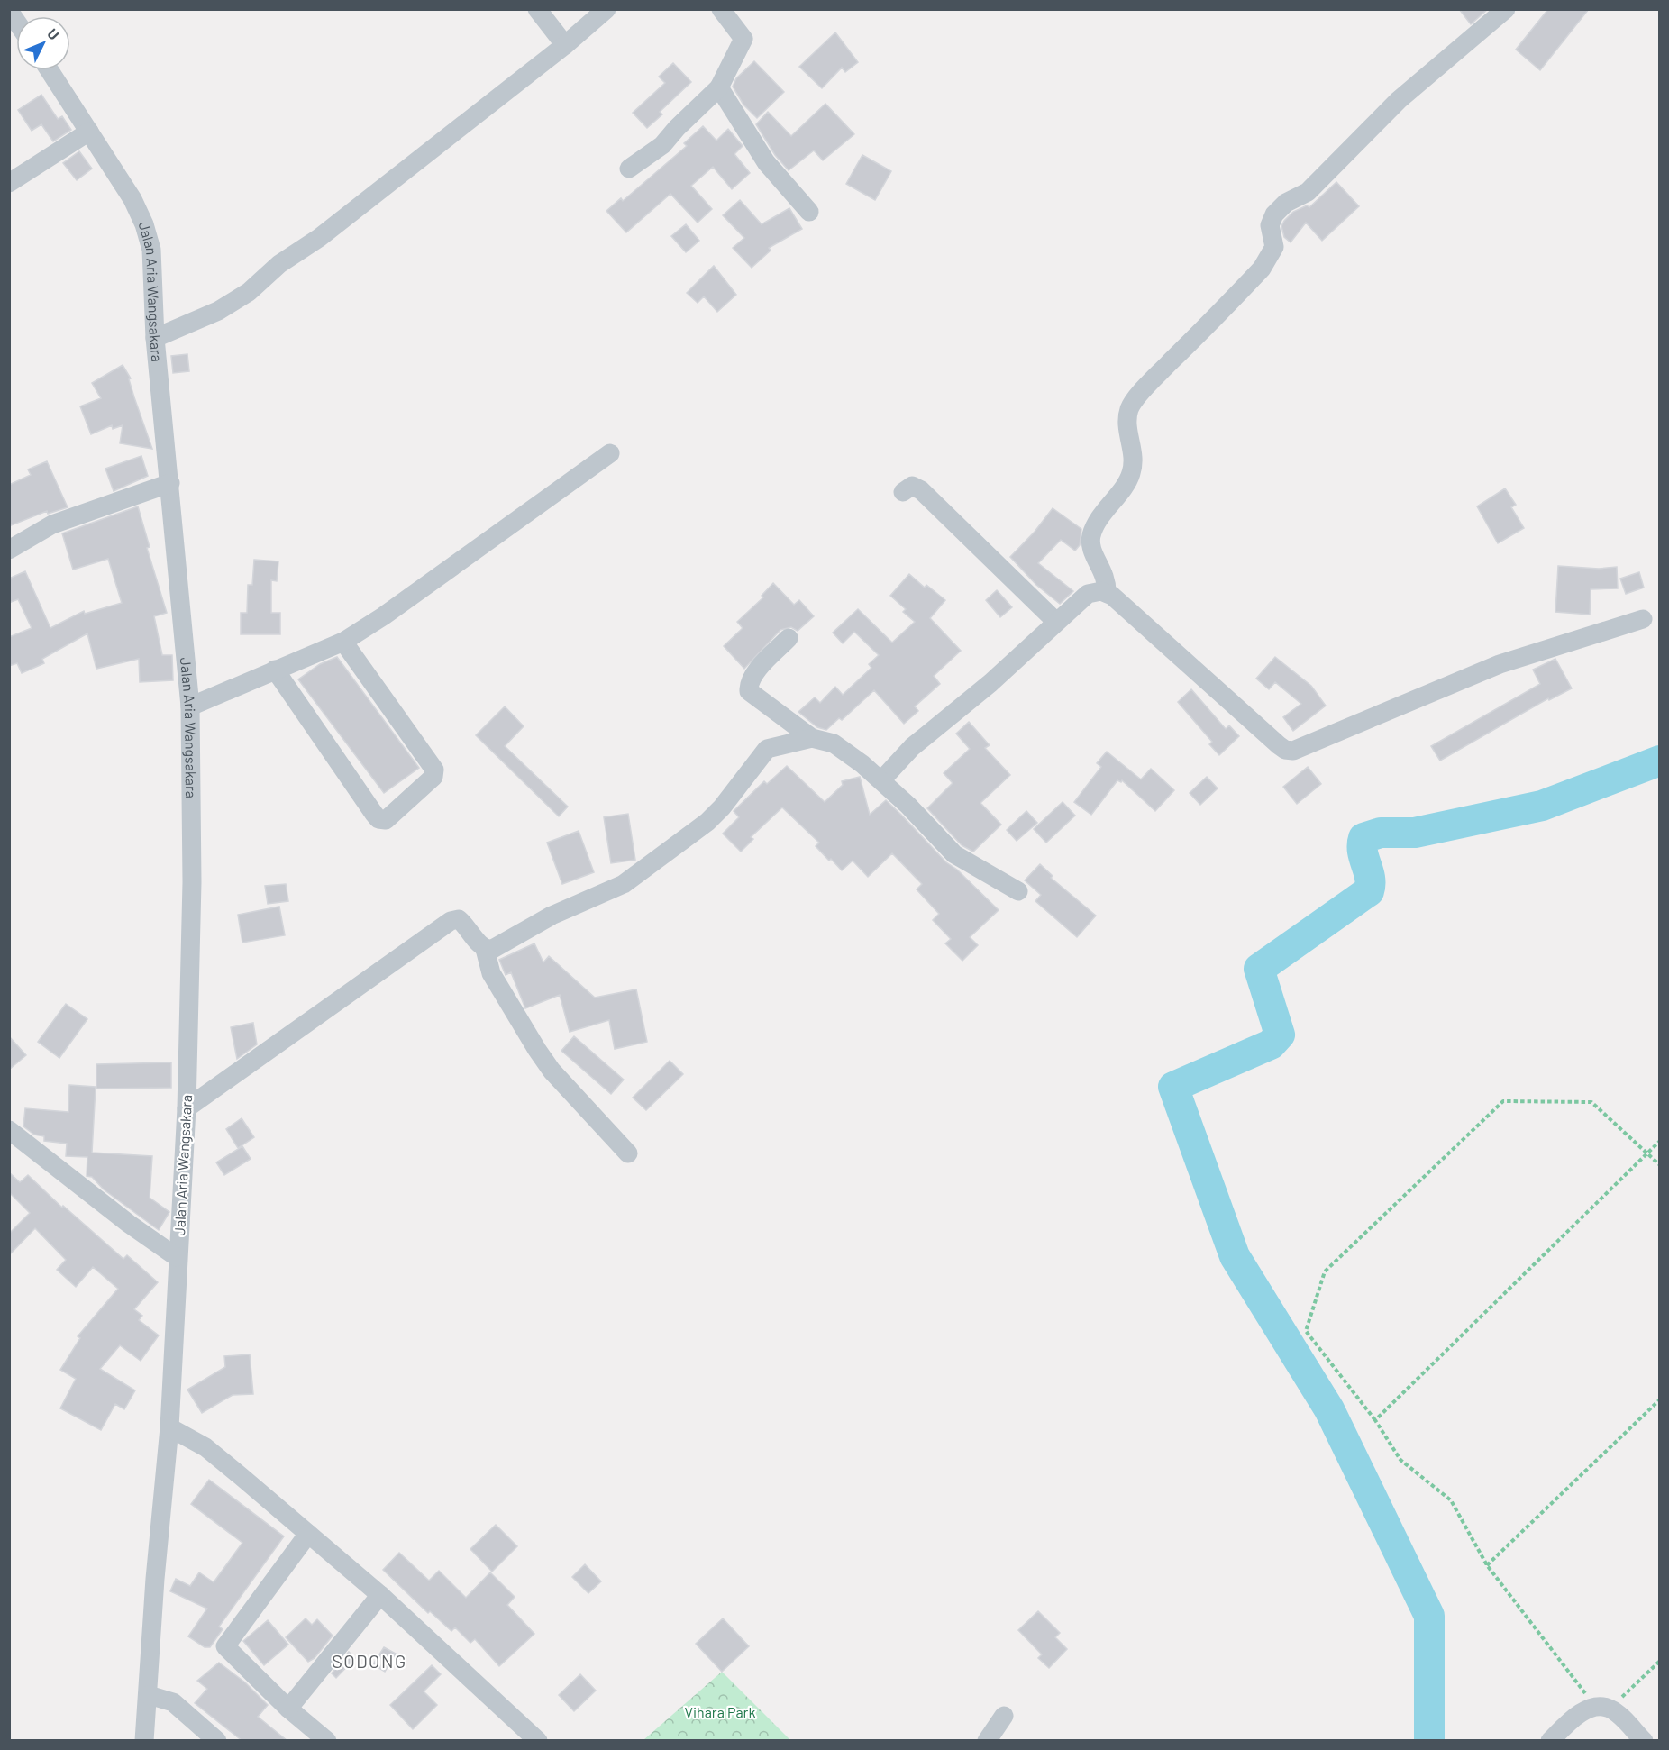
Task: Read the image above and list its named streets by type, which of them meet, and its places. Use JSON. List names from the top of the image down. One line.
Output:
{"streets":{"street":["Jalan Aria Wangsakara"]},"districts":["SODONG"],"parks":["Vihara Park"],"north":"top right"}
